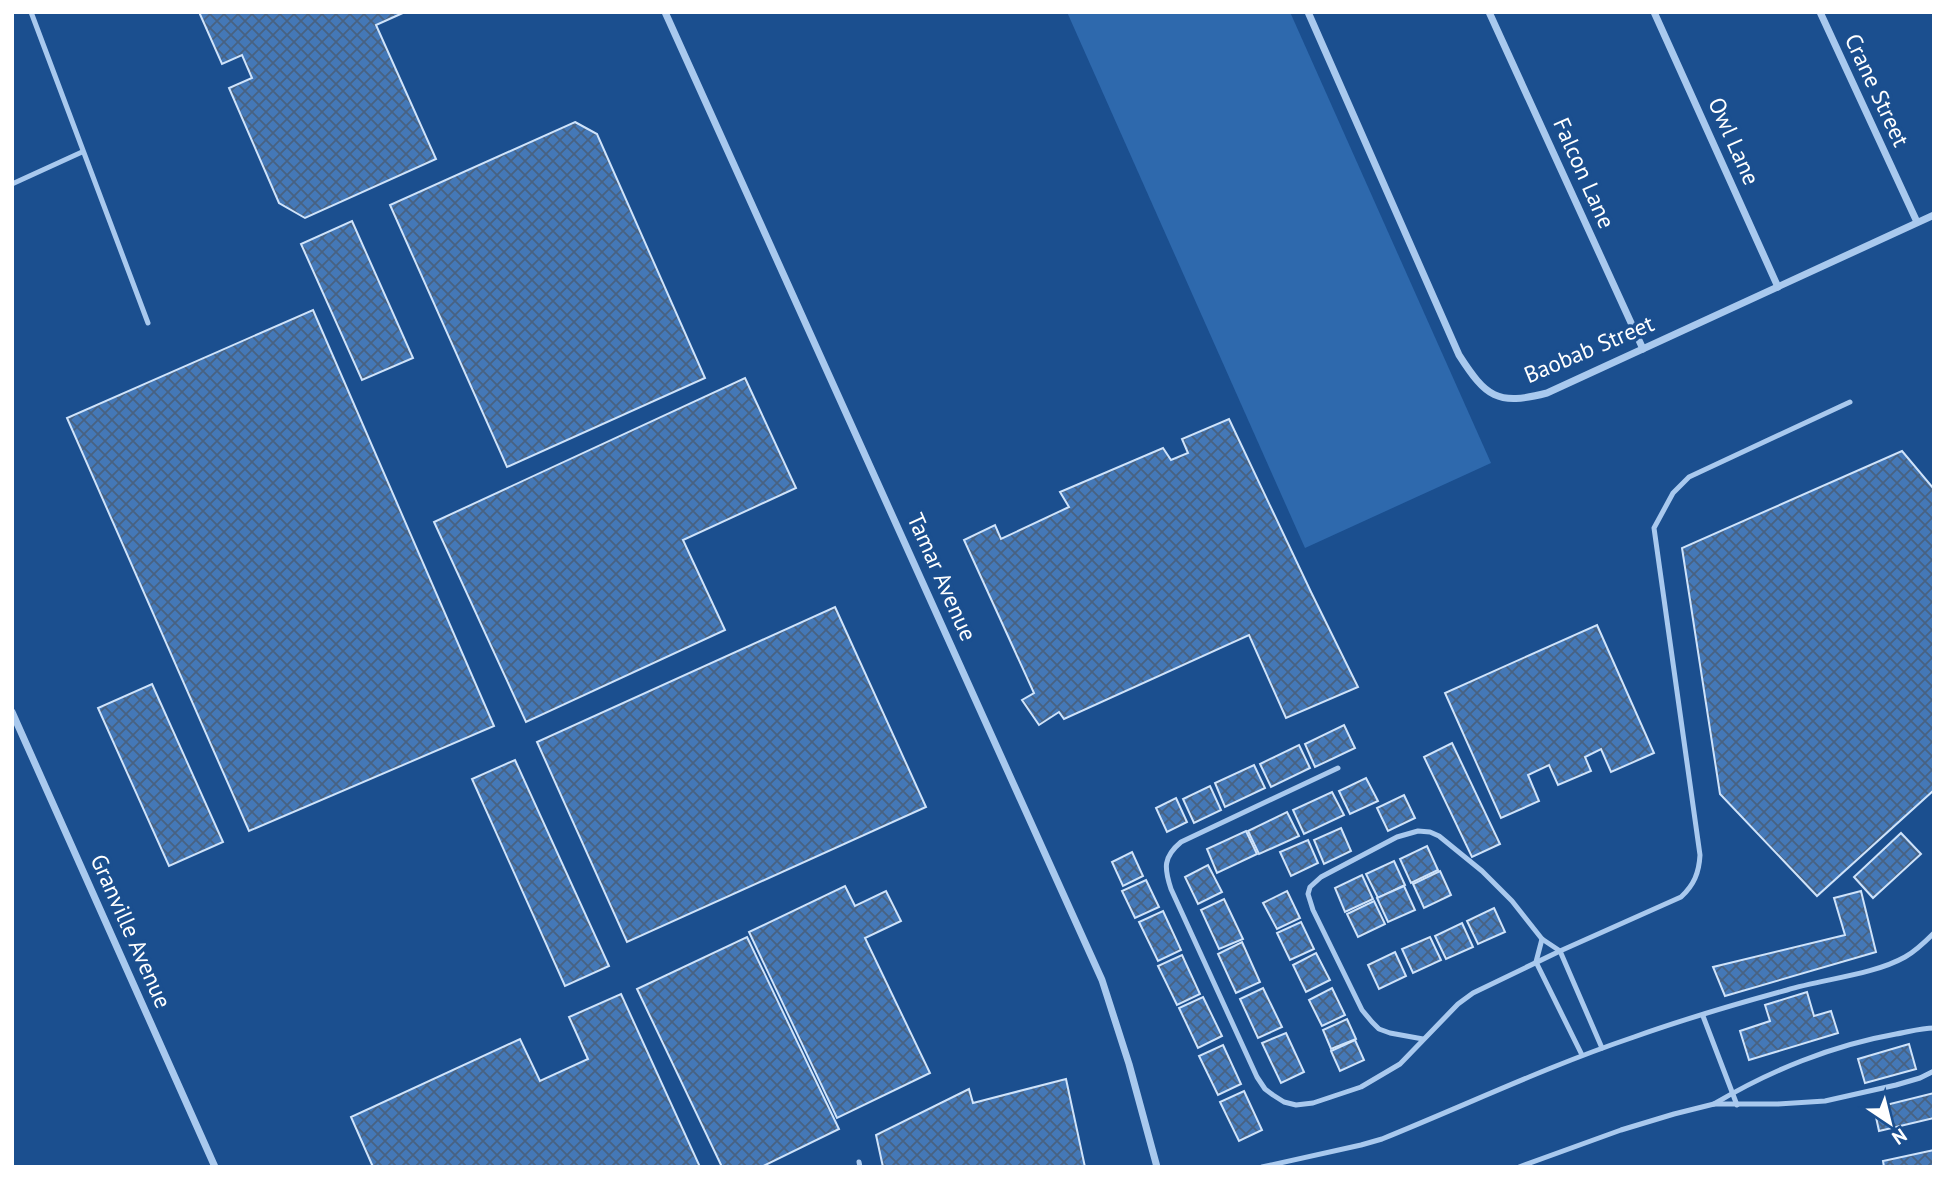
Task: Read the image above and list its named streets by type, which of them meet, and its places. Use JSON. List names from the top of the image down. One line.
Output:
{"streets":{"street":["Crane Street","Owl Lane","Falcon Lane","Baobab Street","Tamar Avenue","Granville Avenue"]},"crossings":[["Crane Street","Baobab Street"],["Owl Lane","Baobab Street"],["Falcon Lane","Baobab Street"]],"north":"bottom right"}
